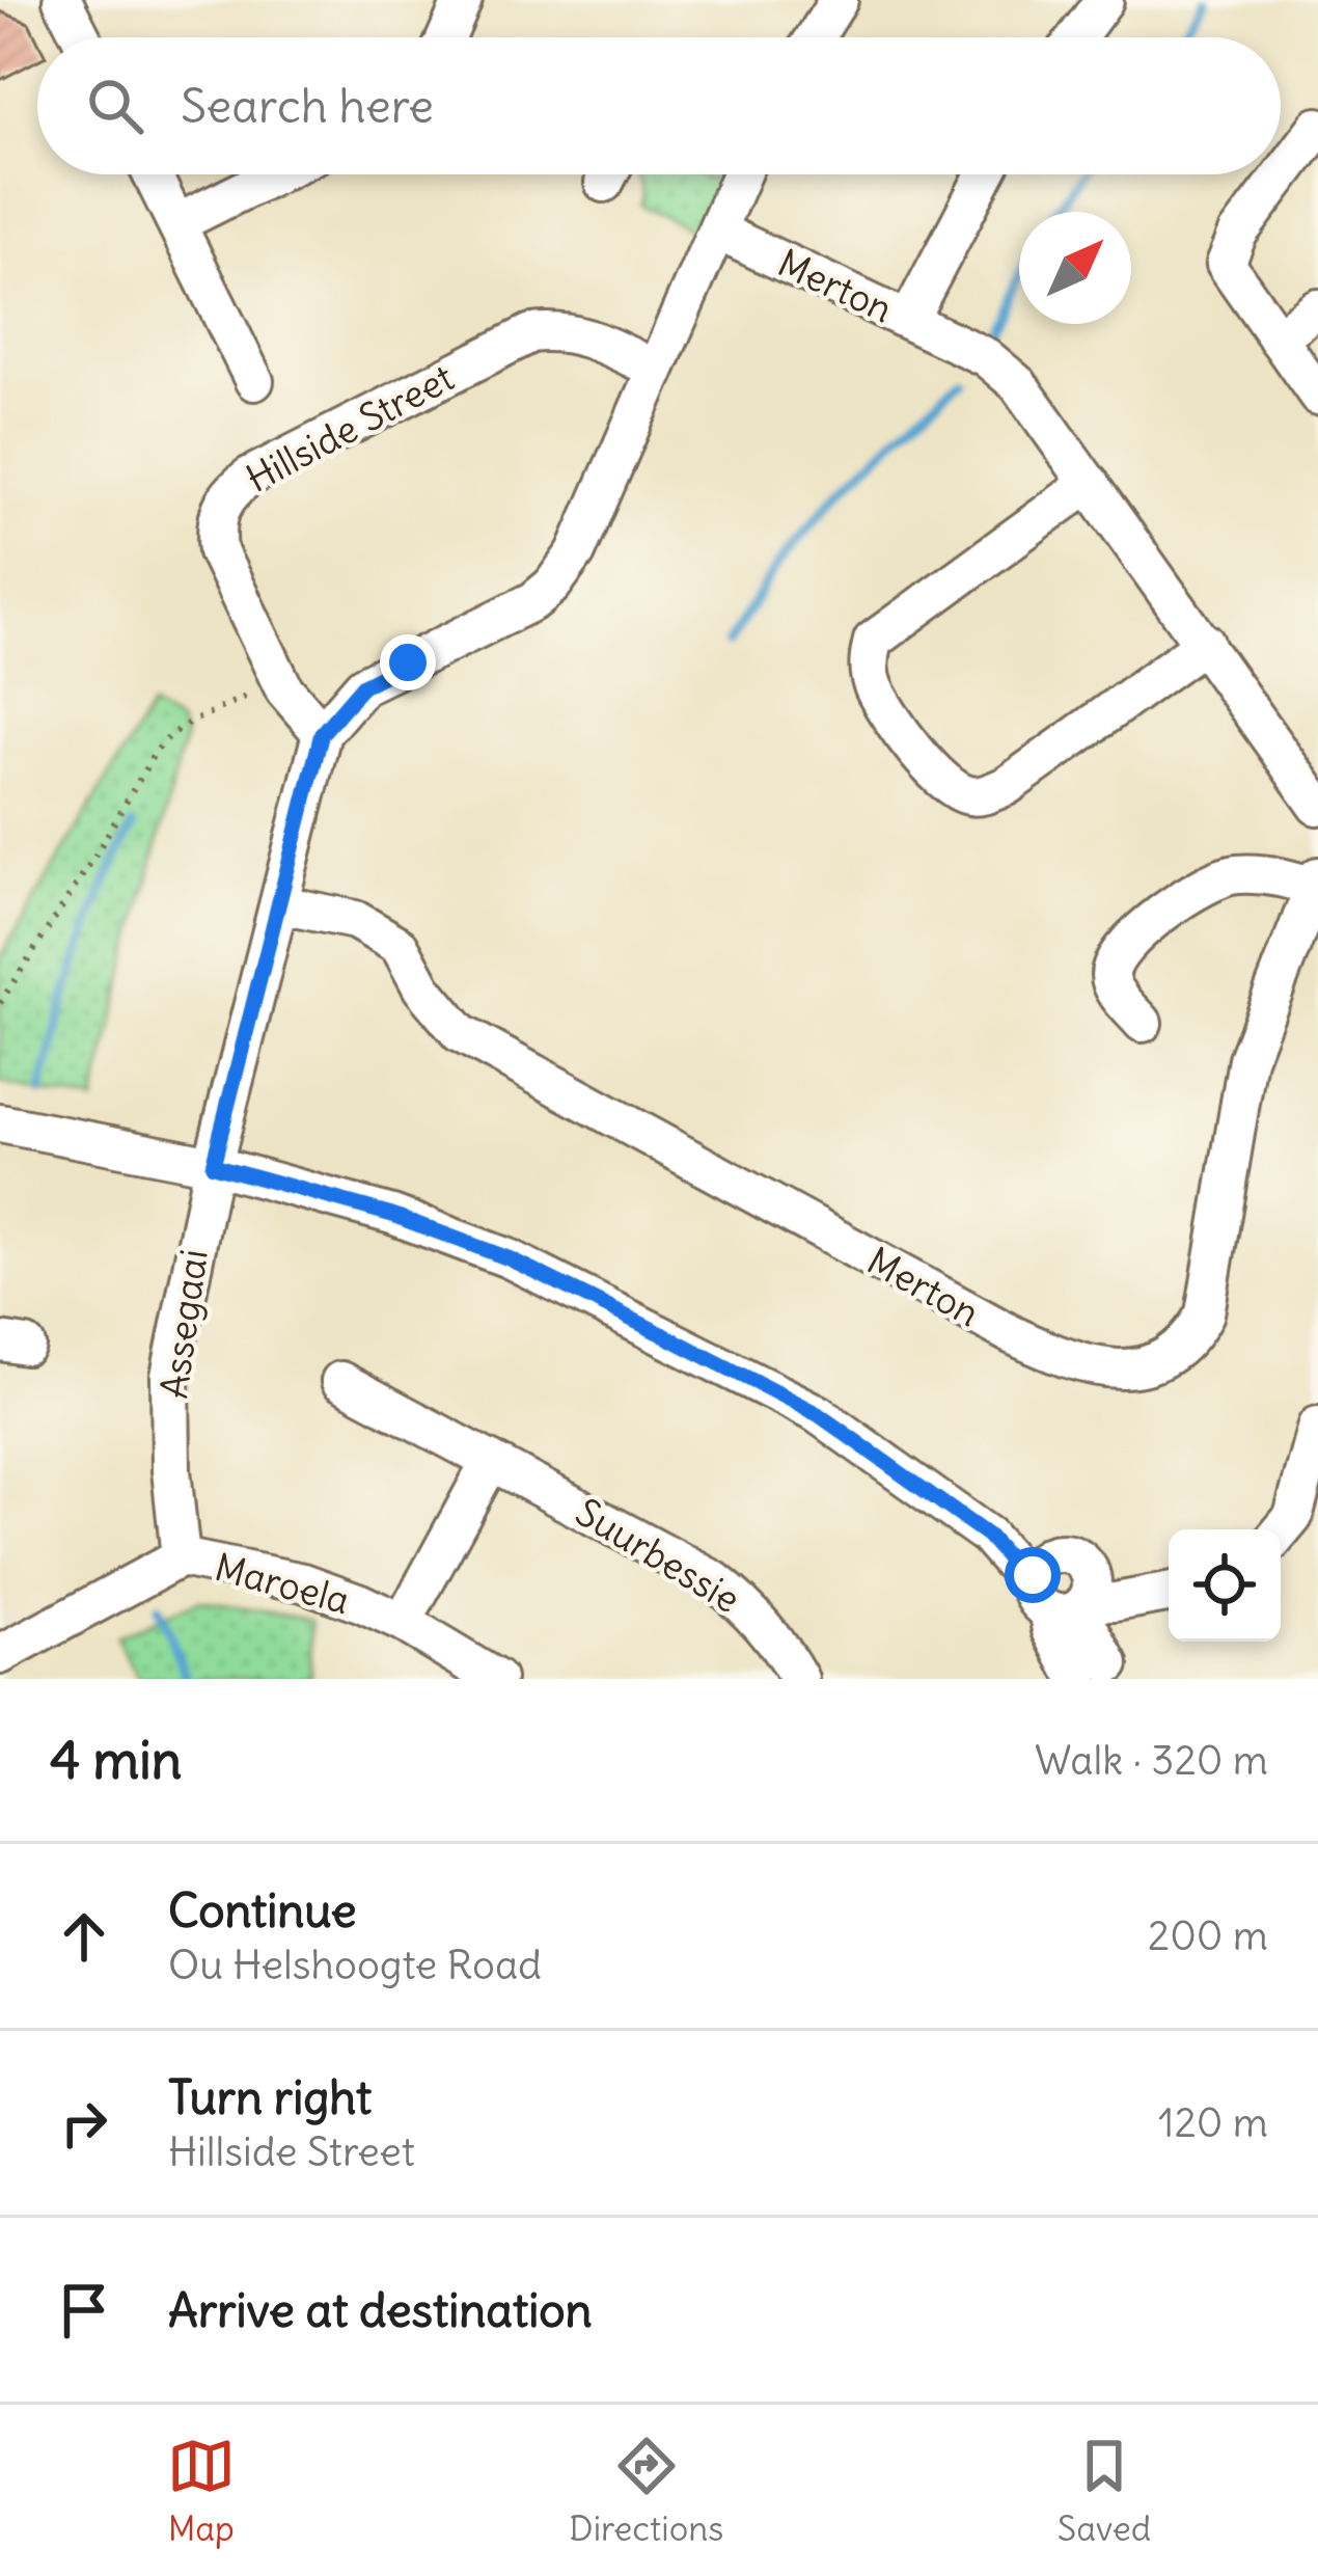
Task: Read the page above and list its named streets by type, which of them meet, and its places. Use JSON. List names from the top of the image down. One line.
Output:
{"streets":{"street":["Merton","Hillside Street","Assegaai","Suurbessie","Maroela"]},"crossings":[["Assegaai","Maroela"]],"north":"top right","page":{"search":"Search here","heading":["4 min","Walk · 320 m"],"list":[["Continue","Ou Helshoogte Road","200 m"],["Turn right","Hillside Street","120 m"],"Arrive at destination"],"nav":["Map","Directions","Saved"]}}
